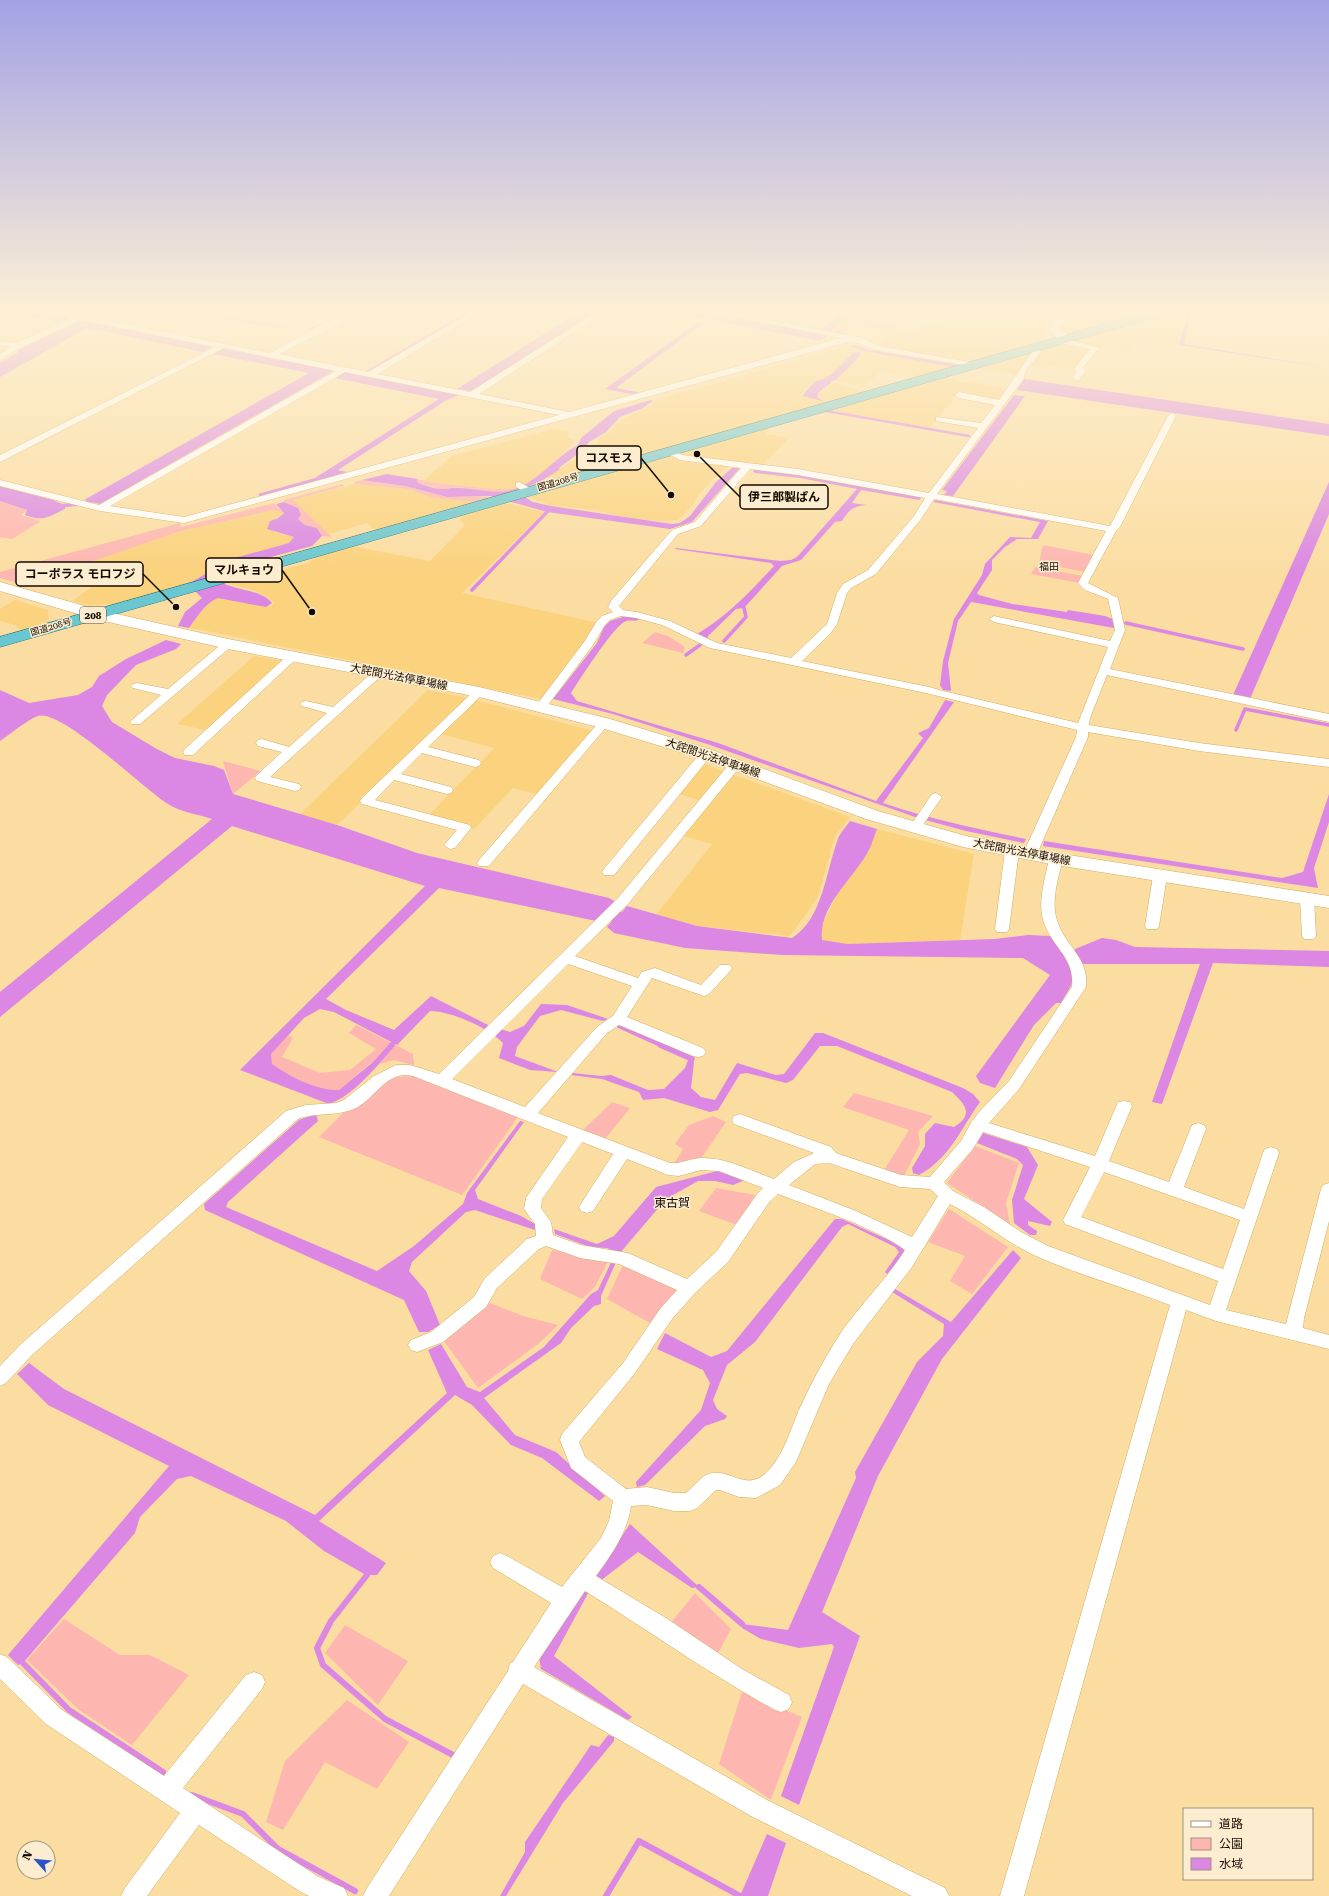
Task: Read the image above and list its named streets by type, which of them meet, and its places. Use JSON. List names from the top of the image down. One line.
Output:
{"streets":{"highway":["国道208号","208"],"main road":["大詫間光法停車場線"]},"crossings":[["国道208号","大詫間光法停車場線"]],"districts":["福田","東古賀"],"places":["伊三郎製ぱん","コスモス","コーポラス モロフジ","マルキョウ"],"legend":["道路","公園","水域"],"north":"top left"}
